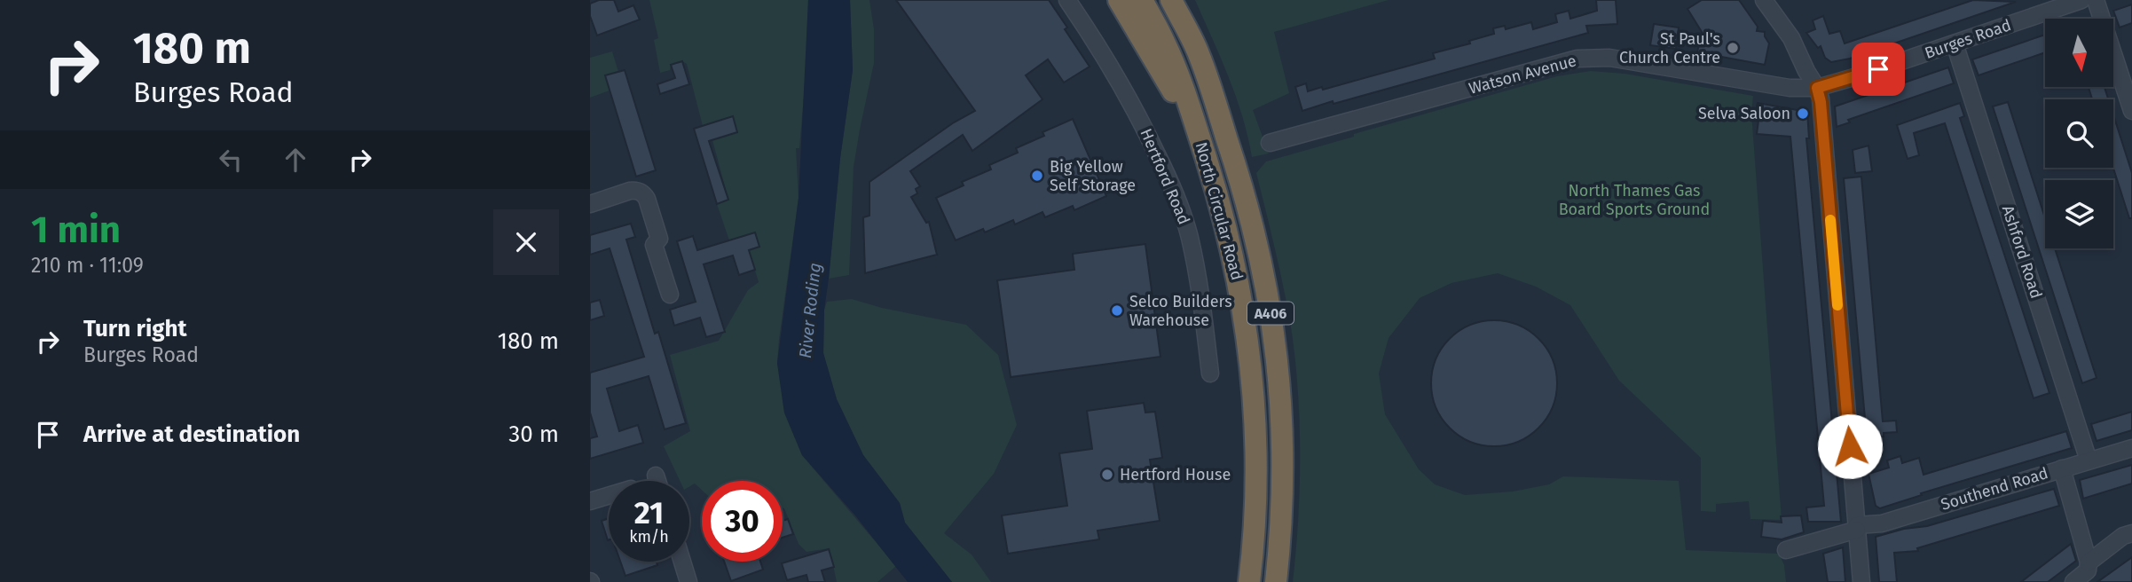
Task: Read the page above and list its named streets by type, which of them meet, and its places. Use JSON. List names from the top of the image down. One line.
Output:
{"streets":{"highway":["North Circular Road","A406"],"street":["Burges Road","Watson Avenue","Hertford Road","Ashford Road","Southend Road"]},"crossings":[["Burges Road","Watson Avenue"],["Burges Road","Ashford Road"],["North Circular Road","A406"],["Ashford Road","Southend Road"]],"water":["River Roding"],"parks":["North Thames Gas Board Sports Ground"],"places":["St Paul's Church Centre","Selva Saloon","Big Yellow Self Storage","Selco Builders Warehouse","Hertford House"],"north":"bottom","page":{"turn":["180 m","Burges Road"],"heading":["1 min","210 m · 11:09"],"list":[{"name":"Turn right","note":"Burges Road","value":"180 m"},{"name":"Arrive at destination","value":"30 m"}],"speed":"21 km/h","limit":"30"}}
